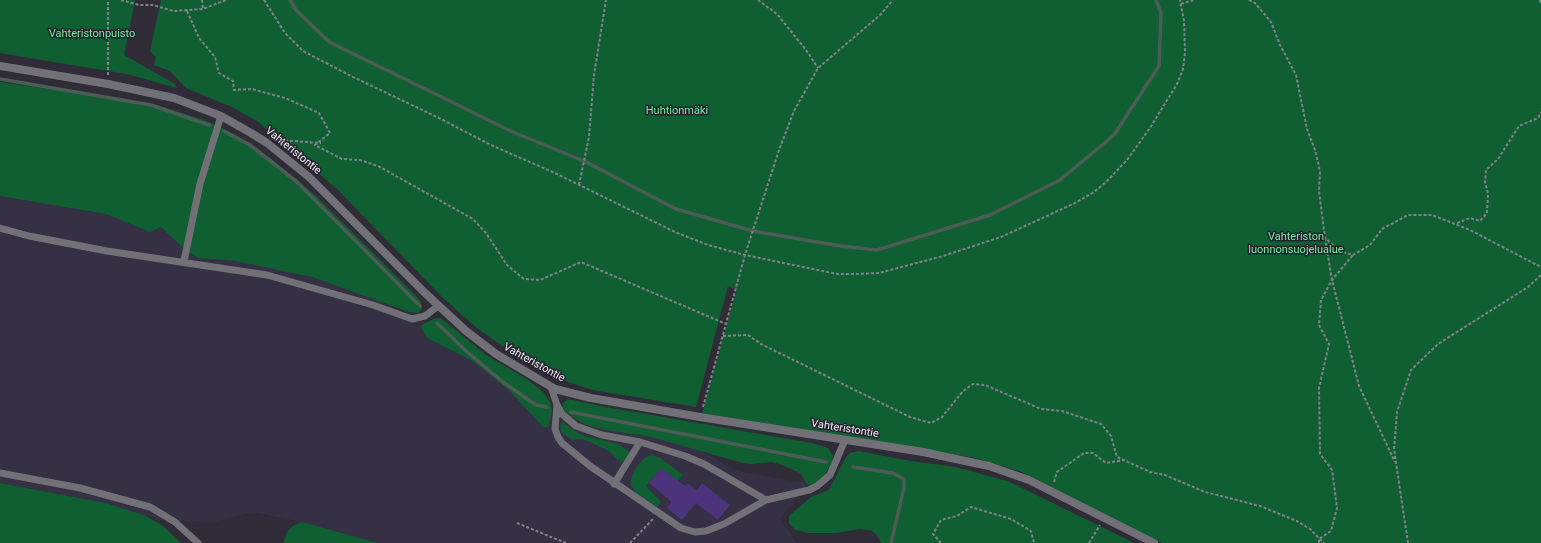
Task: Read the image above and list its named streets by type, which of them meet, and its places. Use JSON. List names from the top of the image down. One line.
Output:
{"streets":{"street":["Vahteristontie"]},"parks":["Vahteristonpuisto","Huhtionmäki","Vahteriston luonnonsuojelualue"]}
